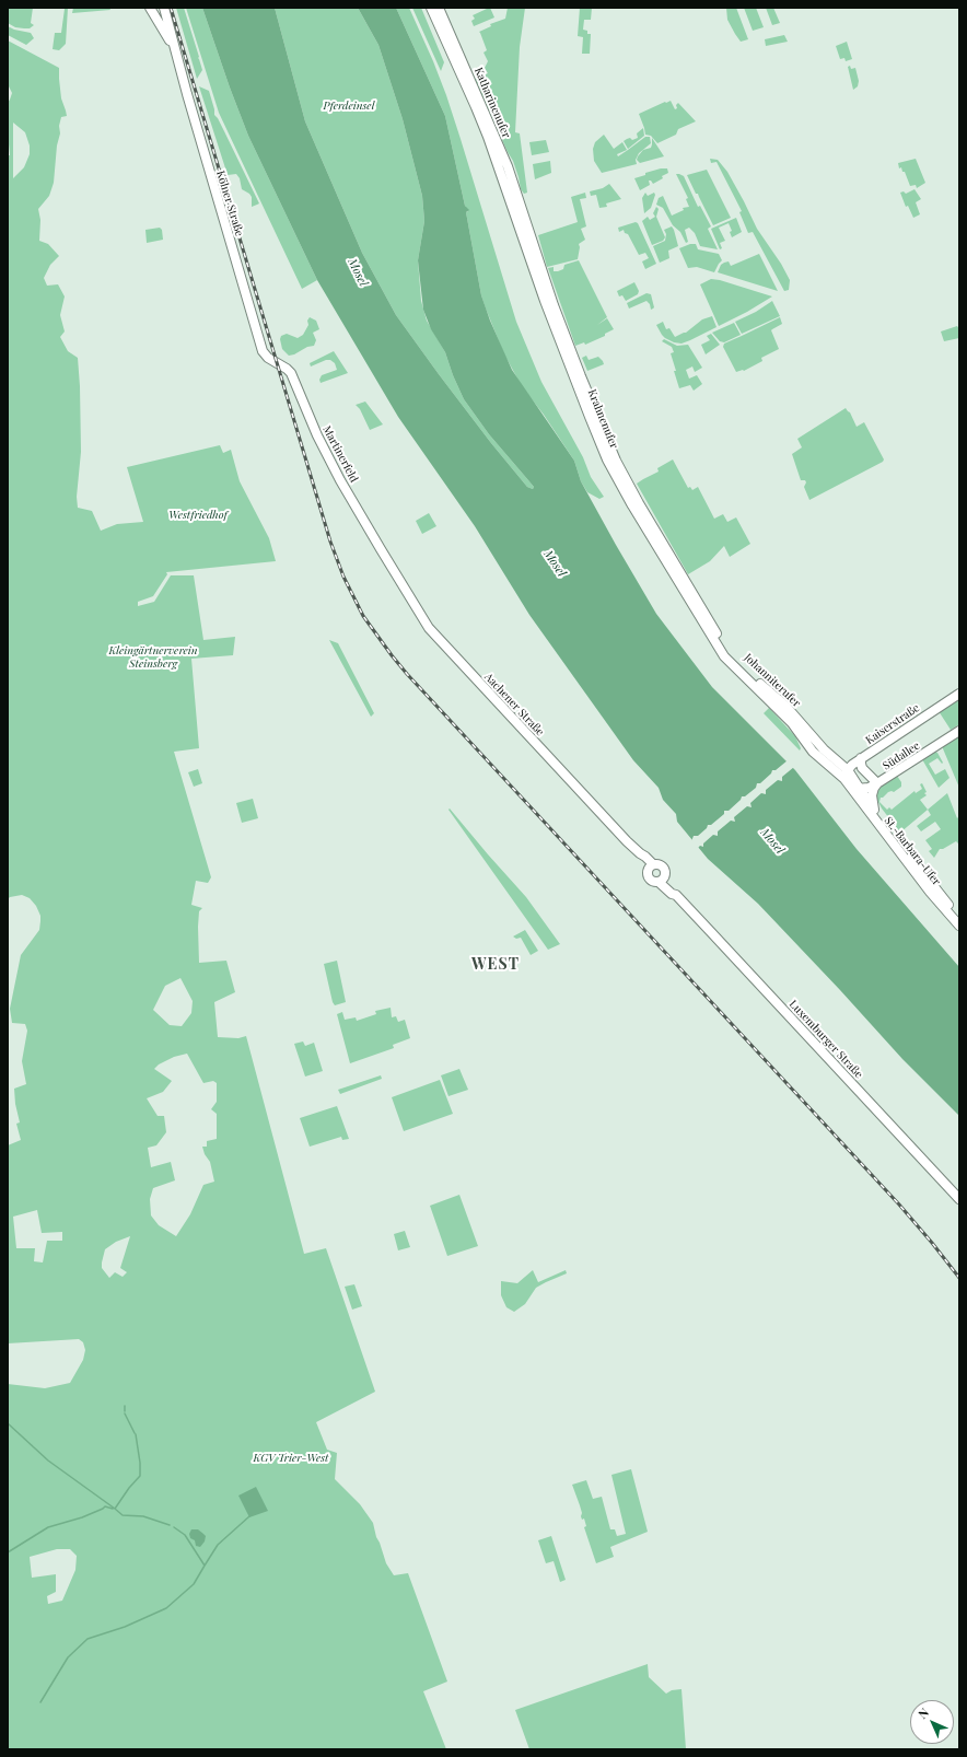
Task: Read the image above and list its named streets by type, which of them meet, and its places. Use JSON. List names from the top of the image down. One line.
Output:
{"streets":{"main road":["Katharinenufer","Kölner Straße","Krahnenufer","Martinerfeld","Johanniterufer","Aachener Straße","Kaiserstraße","Südallee","St.-Barbara-Ufer","Luxemburger Straße"]},"crossings":[["Katharinenufer","Krahnenufer"],["Kölner Straße","Martinerfeld"],["Krahnenufer","Johanniterufer"],["Martinerfeld","Aachener Straße"],["Johanniterufer","Kaiserstraße"],["Johanniterufer","Südallee"],["Johanniterufer","St.-Barbara-Ufer"],["Aachener Straße","Luxemburger Straße"],["Südallee","St.-Barbara-Ufer"]],"districts":["WEST"],"water":["Mosel"],"parks":["Pferdeinsel","Westfriedhof","Kleingärtnerverein Steinsberg","KGV Trier-West"],"north":"top left"}
